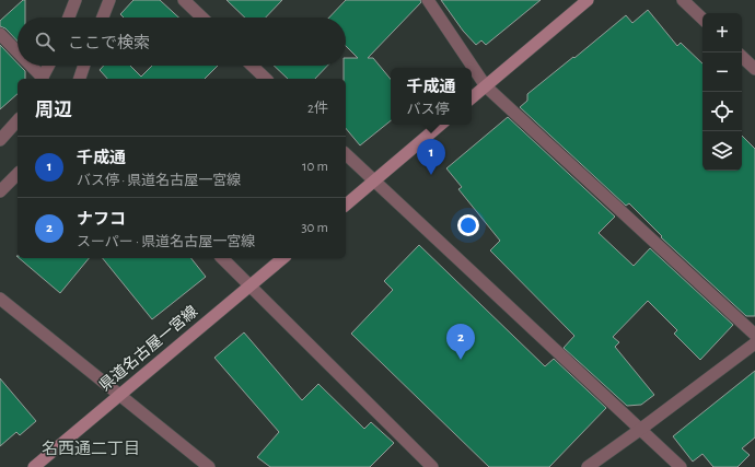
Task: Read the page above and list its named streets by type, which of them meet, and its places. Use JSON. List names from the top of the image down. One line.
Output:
{"streets":{"main road":["県道名古屋一宮線"]},"districts":["名西通二丁目"],"page":{"map_buttons":["+","−"],"search":"ここで検索","popup":["千成通","バス停"],"heading":["周辺","2件"],"list":[{"mark":"1","name":"千成通","note":"バス停 · 県道名古屋一宮線","value":"10 m"},{"mark":"2","name":"ナフコ","note":"スーパー · 県道名古屋一宮線","value":"30 m"}],"pins":["1","2"]}}
